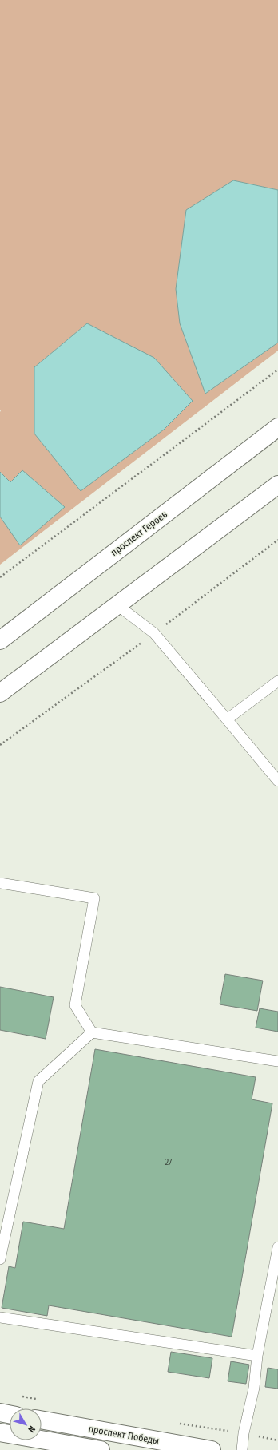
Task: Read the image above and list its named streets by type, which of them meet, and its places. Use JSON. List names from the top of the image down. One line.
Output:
{"streets":{"main road":["проспект Героев","проспект Победы"]},"house_numbers":["27"],"north":"bottom right"}
